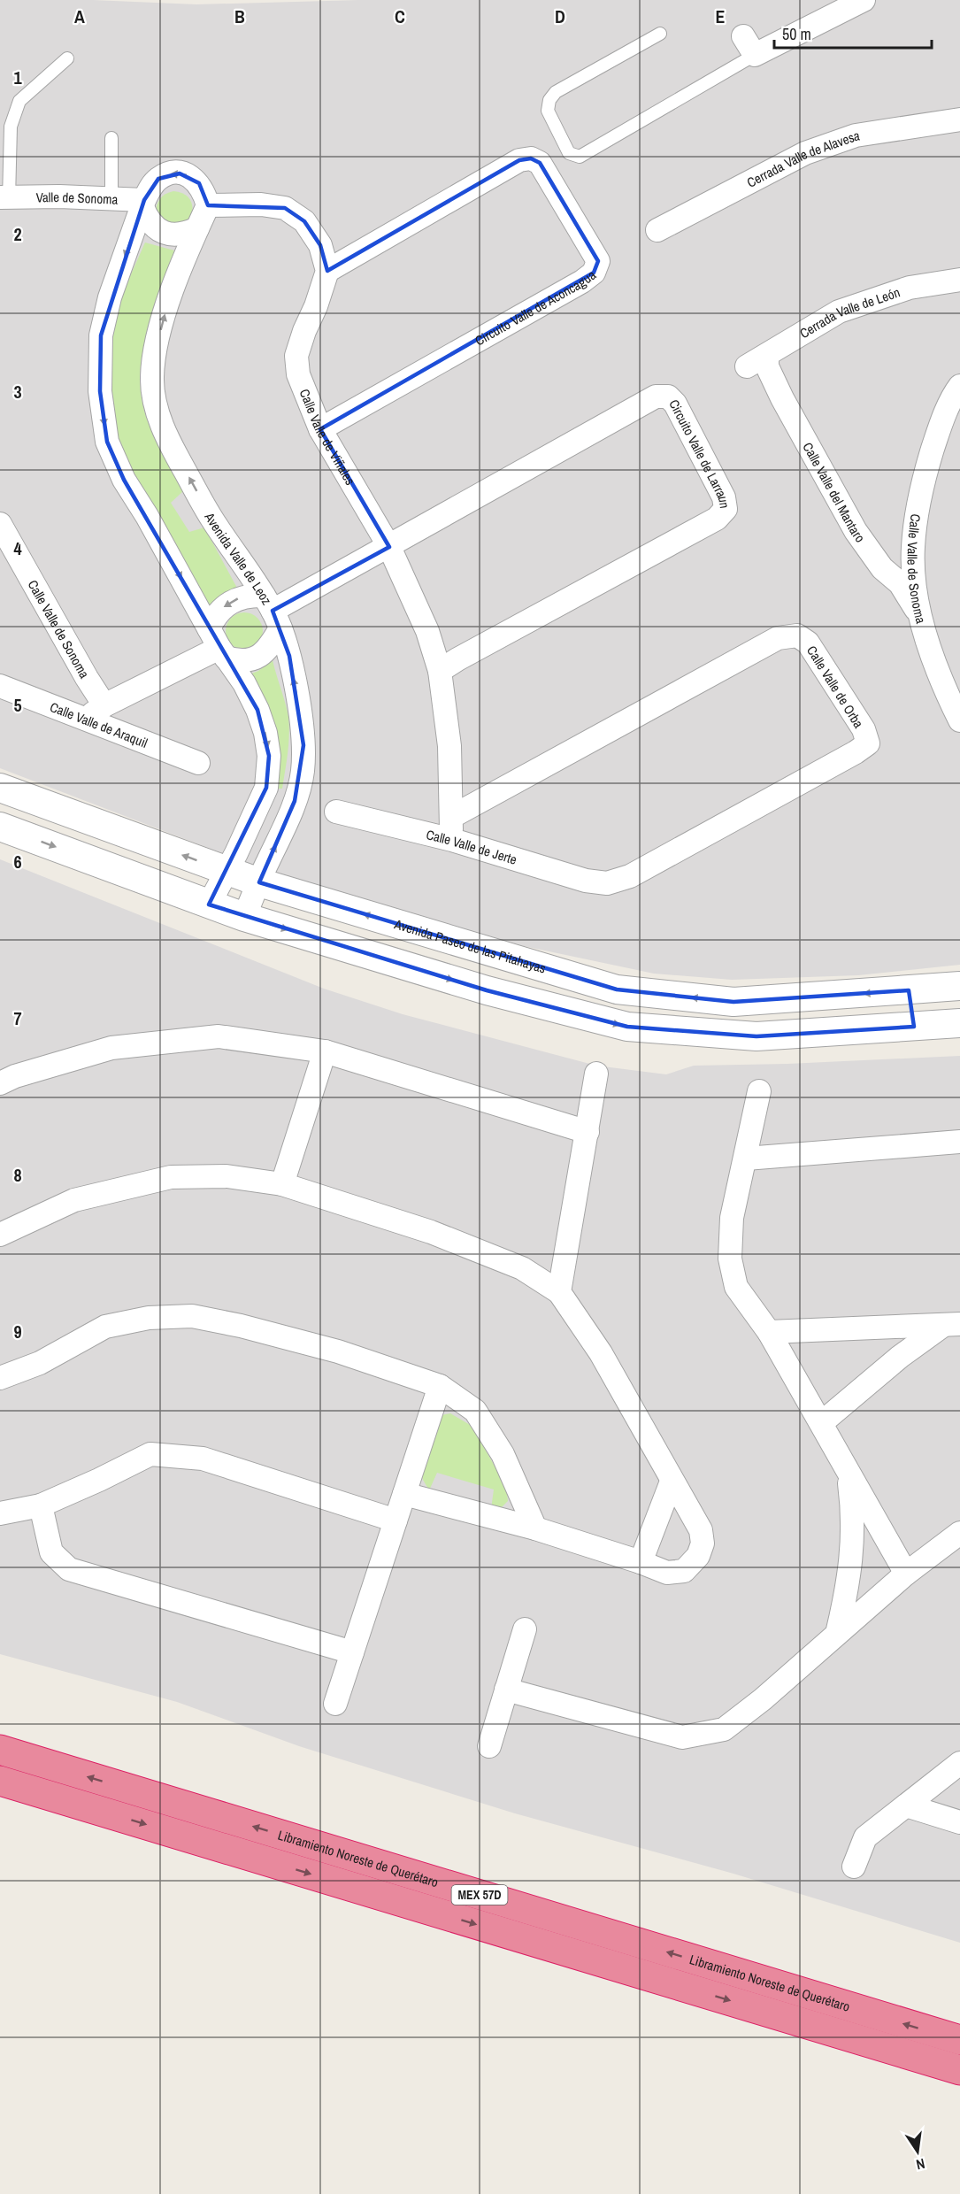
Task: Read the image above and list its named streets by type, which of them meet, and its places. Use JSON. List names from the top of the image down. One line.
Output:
{"streets":{"highway":["Libramiento Noreste de Querétaro","MEX 57D"],"street":["Cerrada Valle de Alavesa","Valle de Sonoma","Circuito Valle de Aconcagua","Cerrada Valle de León","Calle Valle de Viñales","Circuito Valle de Larraun","Calle Valle del Mantaro","Avenida Valle de Leoz","Calle Valle de Sonoma","Calle Valle de Orba","Calle Valle de Araquil","Calle Valle de Jerte","Avenida Paseo de las Pitahayas"]},"crossings":[["Valle de Sonoma","Avenida Valle de Leoz"],["Circuito Valle de Aconcagua","Calle Valle de Viñales"],["Cerrada Valle de León","Calle Valle del Mantaro"],["Calle Valle de Viñales","Circuito Valle de Larraun"],["Calle Valle de Viñales","Calle Valle de Orba"],["Calle Valle de Viñales","Calle Valle de Jerte"],["Circuito Valle de Larraun","Avenida Valle de Leoz"],["Calle Valle del Mantaro","Calle Valle de Sonoma"],["Avenida Valle de Leoz","Avenida Paseo de las Pitahayas"],["Calle Valle de Orba","Calle Valle de Jerte"]],"scale_bar":"50 m","north":"bottom","grid":{"columns":["A","B","C","D","E"],"rows":["1","2","3","4","5","6","7","8","9"]}}
